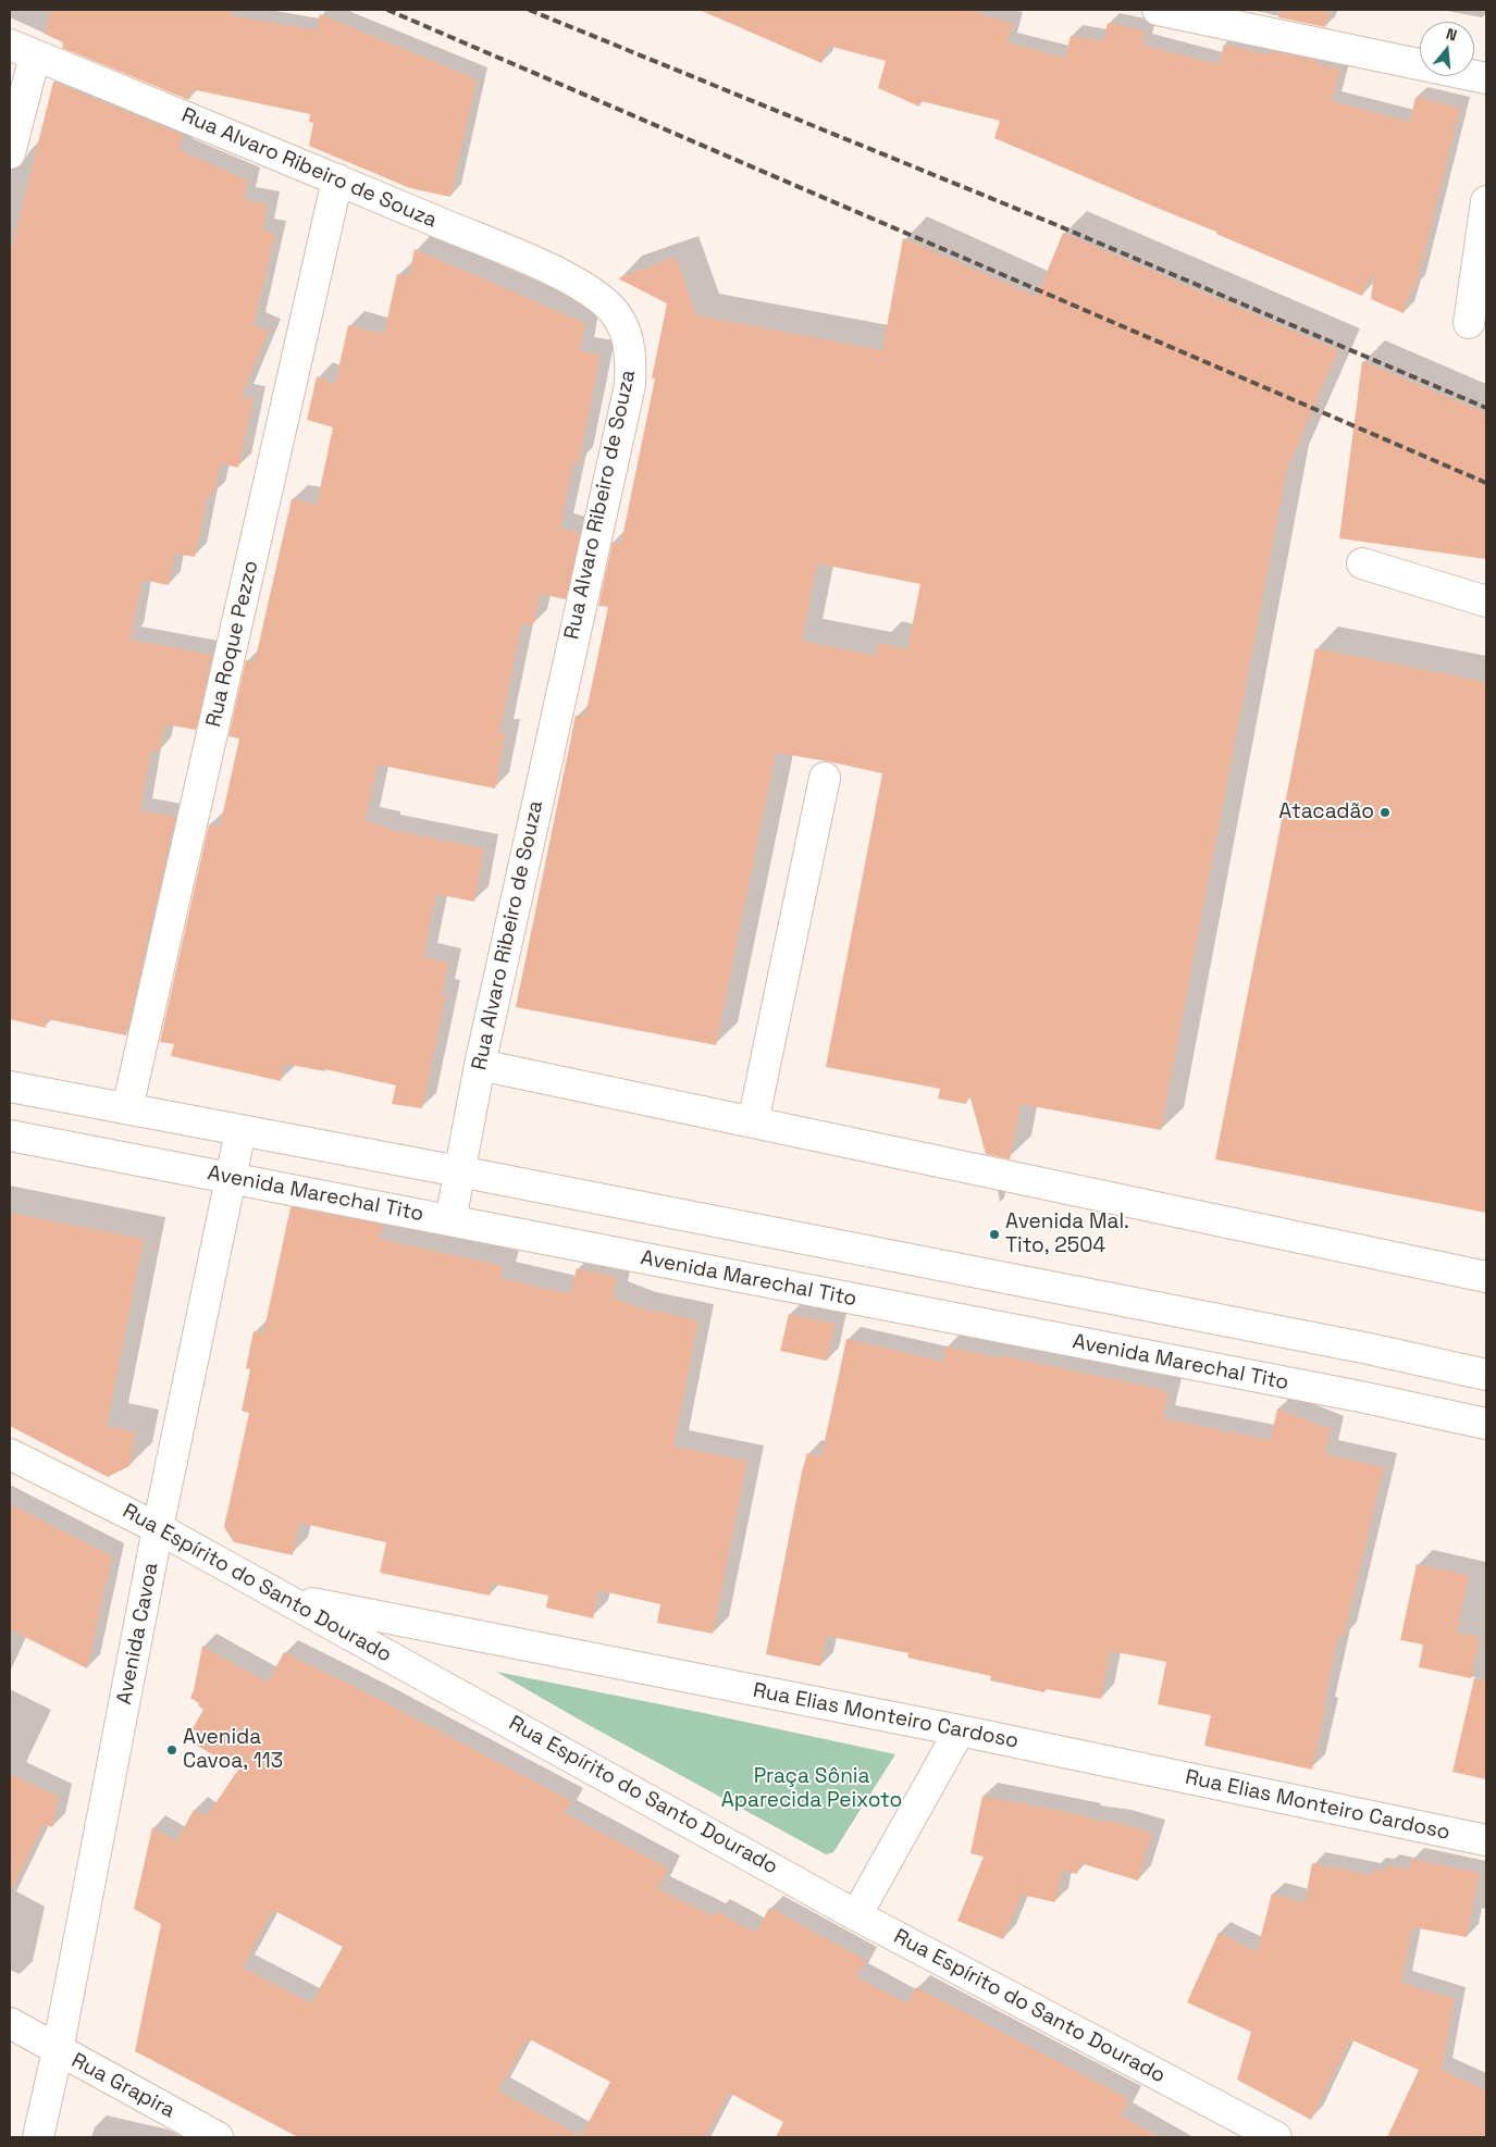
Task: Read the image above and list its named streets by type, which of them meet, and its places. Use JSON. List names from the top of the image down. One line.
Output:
{"streets":{"street":["Rua Alvaro Ribeiro de Souza","Rua Roque Pezzo","Avenida Marechal Tito","Rua Espírito do Santo Dourado","Avenida Cavoa","Rua Elias Monteiro Cardoso","Rua Grapira"]},"crossings":[["Rua Alvaro Ribeiro de Souza","Rua Roque Pezzo"],["Rua Alvaro Ribeiro de Souza","Avenida Marechal Tito"],["Avenida Marechal Tito","Avenida Cavoa"],["Rua Espírito do Santo Dourado","Avenida Cavoa"],["Rua Espírito do Santo Dourado","Rua Elias Monteiro Cardoso"],["Avenida Cavoa","Rua Grapira"]],"parks":["Praça Sônia Aparecida Peixoto"],"places":["Atacadão","Avenida Mal. Tito, 2504","Avenida Cavoa, 113"],"north":"top"}
